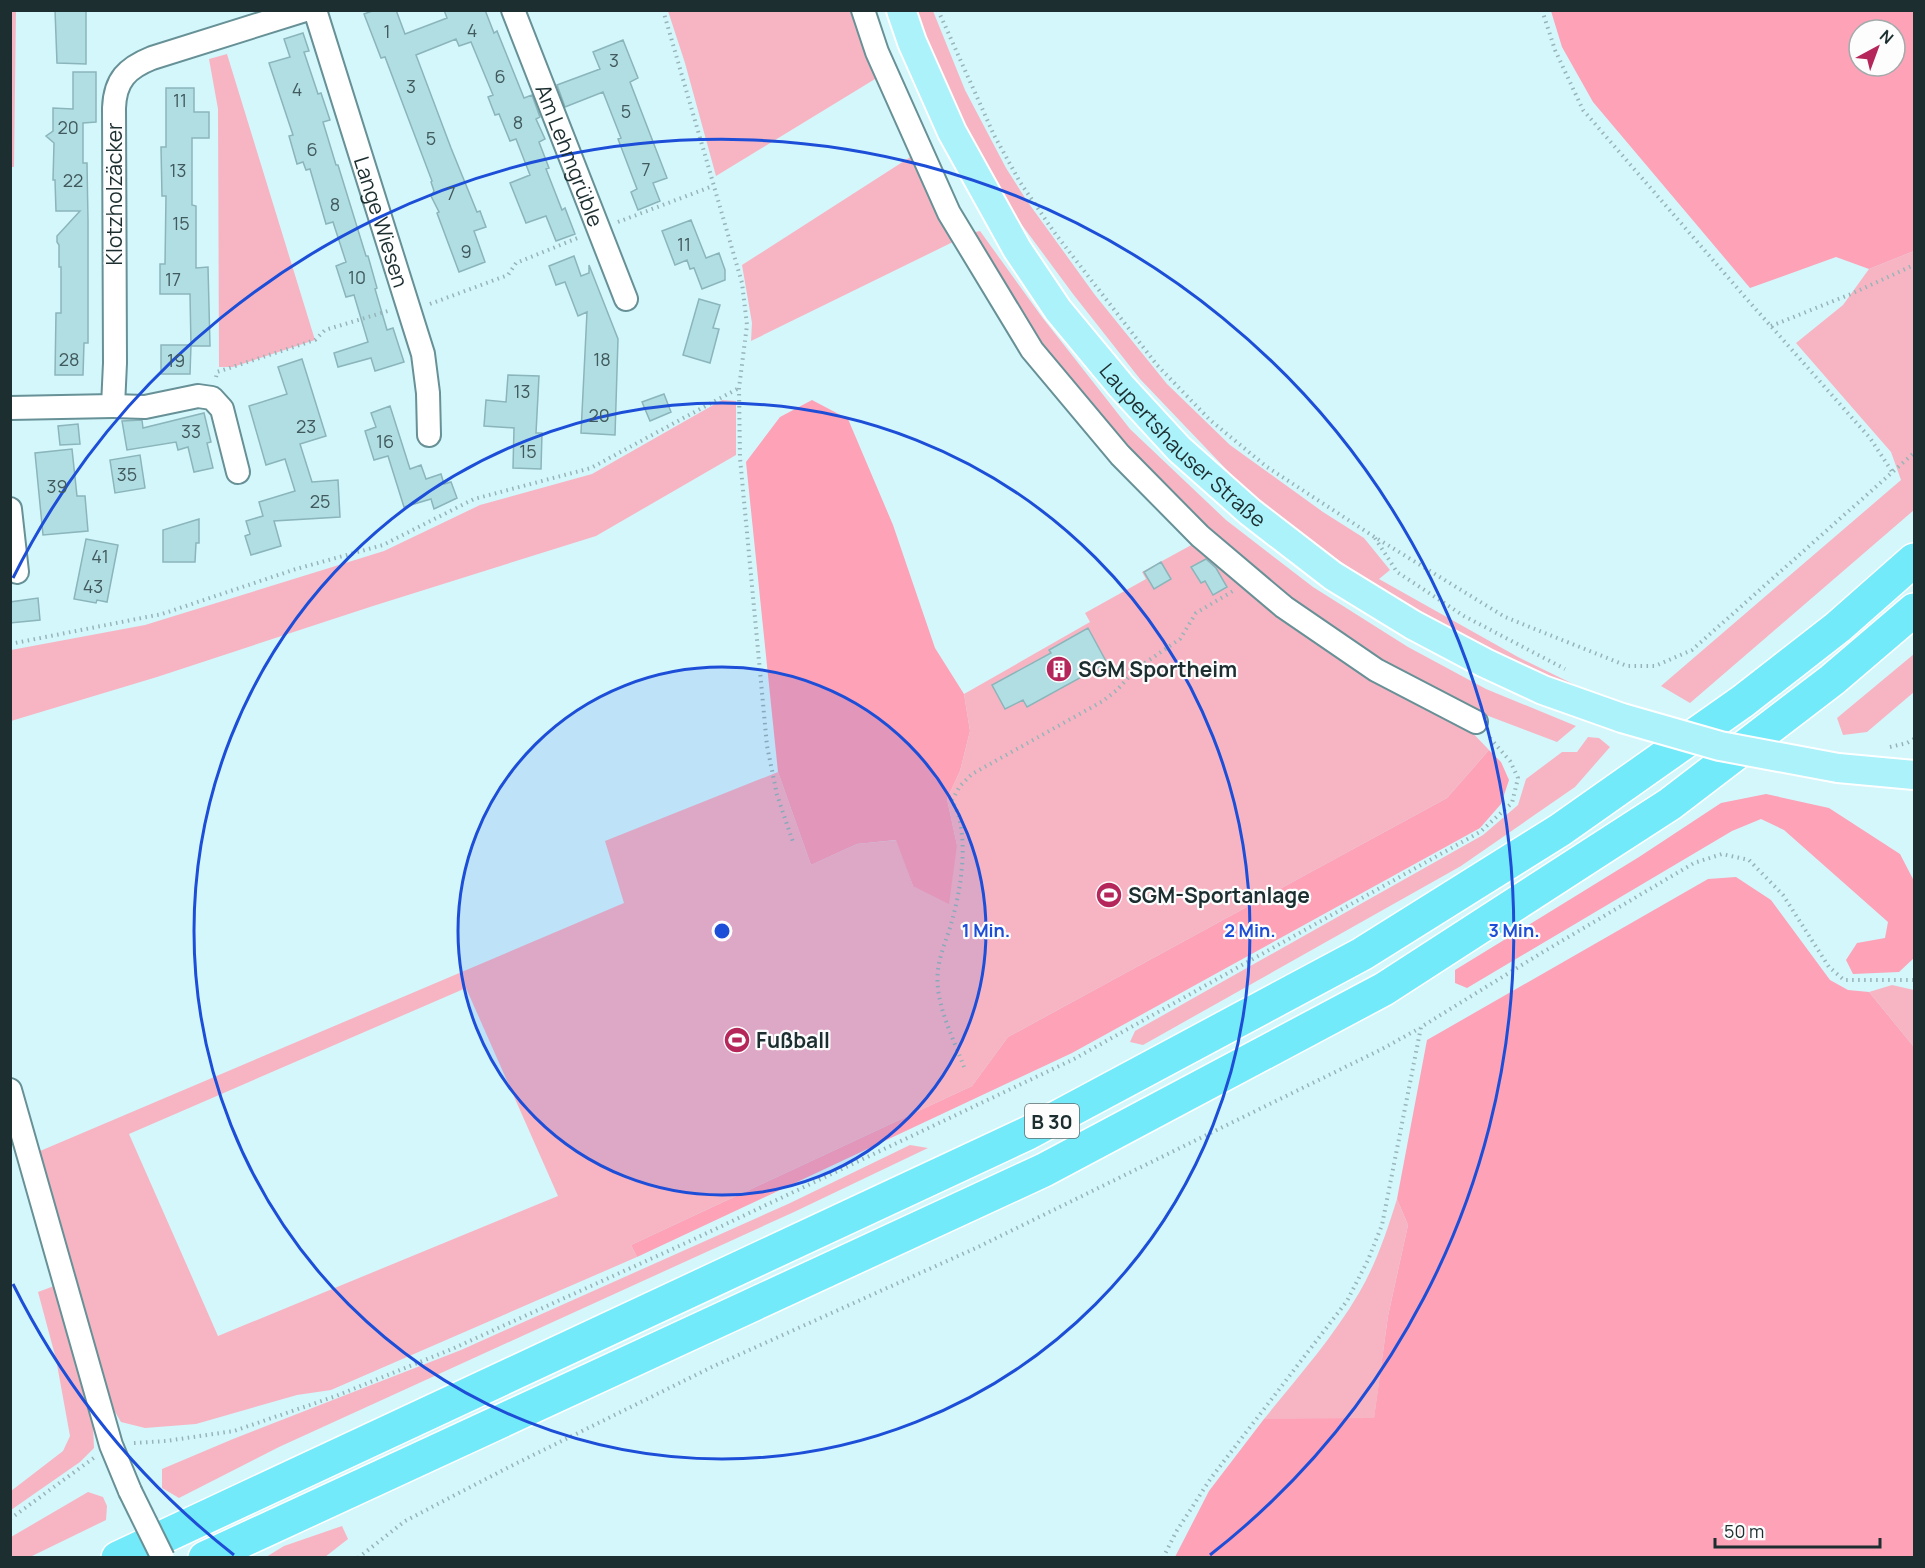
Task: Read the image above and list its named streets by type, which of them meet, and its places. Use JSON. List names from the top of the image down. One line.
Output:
{"streets":{"highway":["B 30"],"main road":["Laupertshauser Straße"],"street":["Am Lehmgrüble","Klotzholzäcker","Lange Wiesen"]},"places":{"building":["SGM Sportheim"],"sports":["SGM-Sportanlage","Fußball"]},"house_numbers":["4","1","3","6","3","4","11","5","8","20","5","6","7","13","22","7","8","15","11","9","10","17","28","18","19","13","20","23","33","16","15","35","39","25","41","43"],"scale_bar":"50 m","north":"top right","rings":["1 Min.","2 Min.","3 Min."]}
